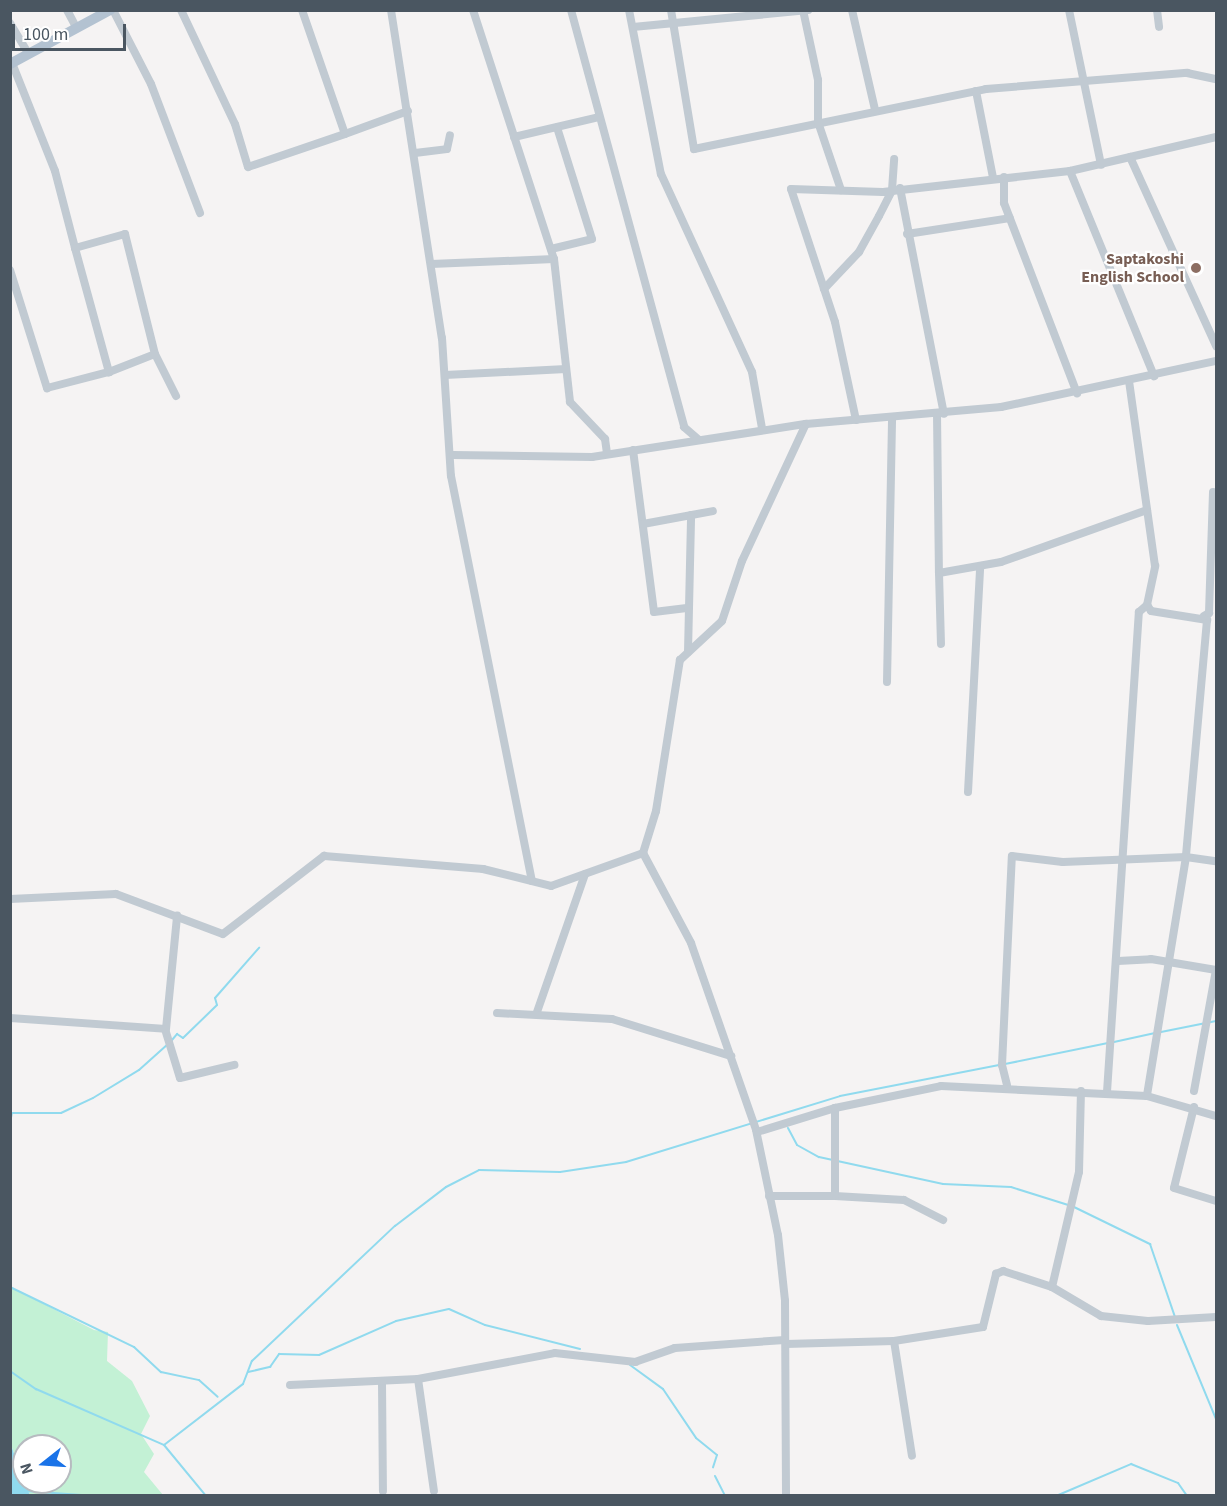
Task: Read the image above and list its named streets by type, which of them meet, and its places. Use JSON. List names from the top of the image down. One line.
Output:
{"places":["Saptakoshi English School"],"scale_bar":"100 m","north":"left"}
